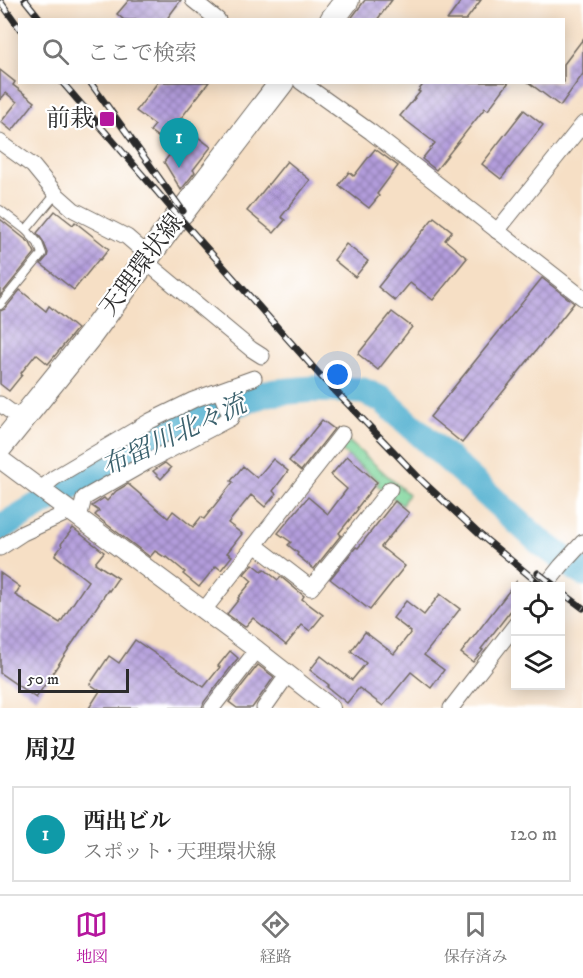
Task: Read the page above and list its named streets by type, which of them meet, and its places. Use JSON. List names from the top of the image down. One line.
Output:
{"streets":{"main road":["天理環状線"]},"water":["布留川北々流"],"places":{"transit":["前栽"]},"scale_bar":"50 m","page":{"search":"ここで検索","pins":"1","scale":"50 m","heading":"周辺","list":[{"mark":"1","name":"西出ビル","note":"スポット · 天理環状線","value":"120 m"}],"nav":["地図","経路","保存済み"]}}
